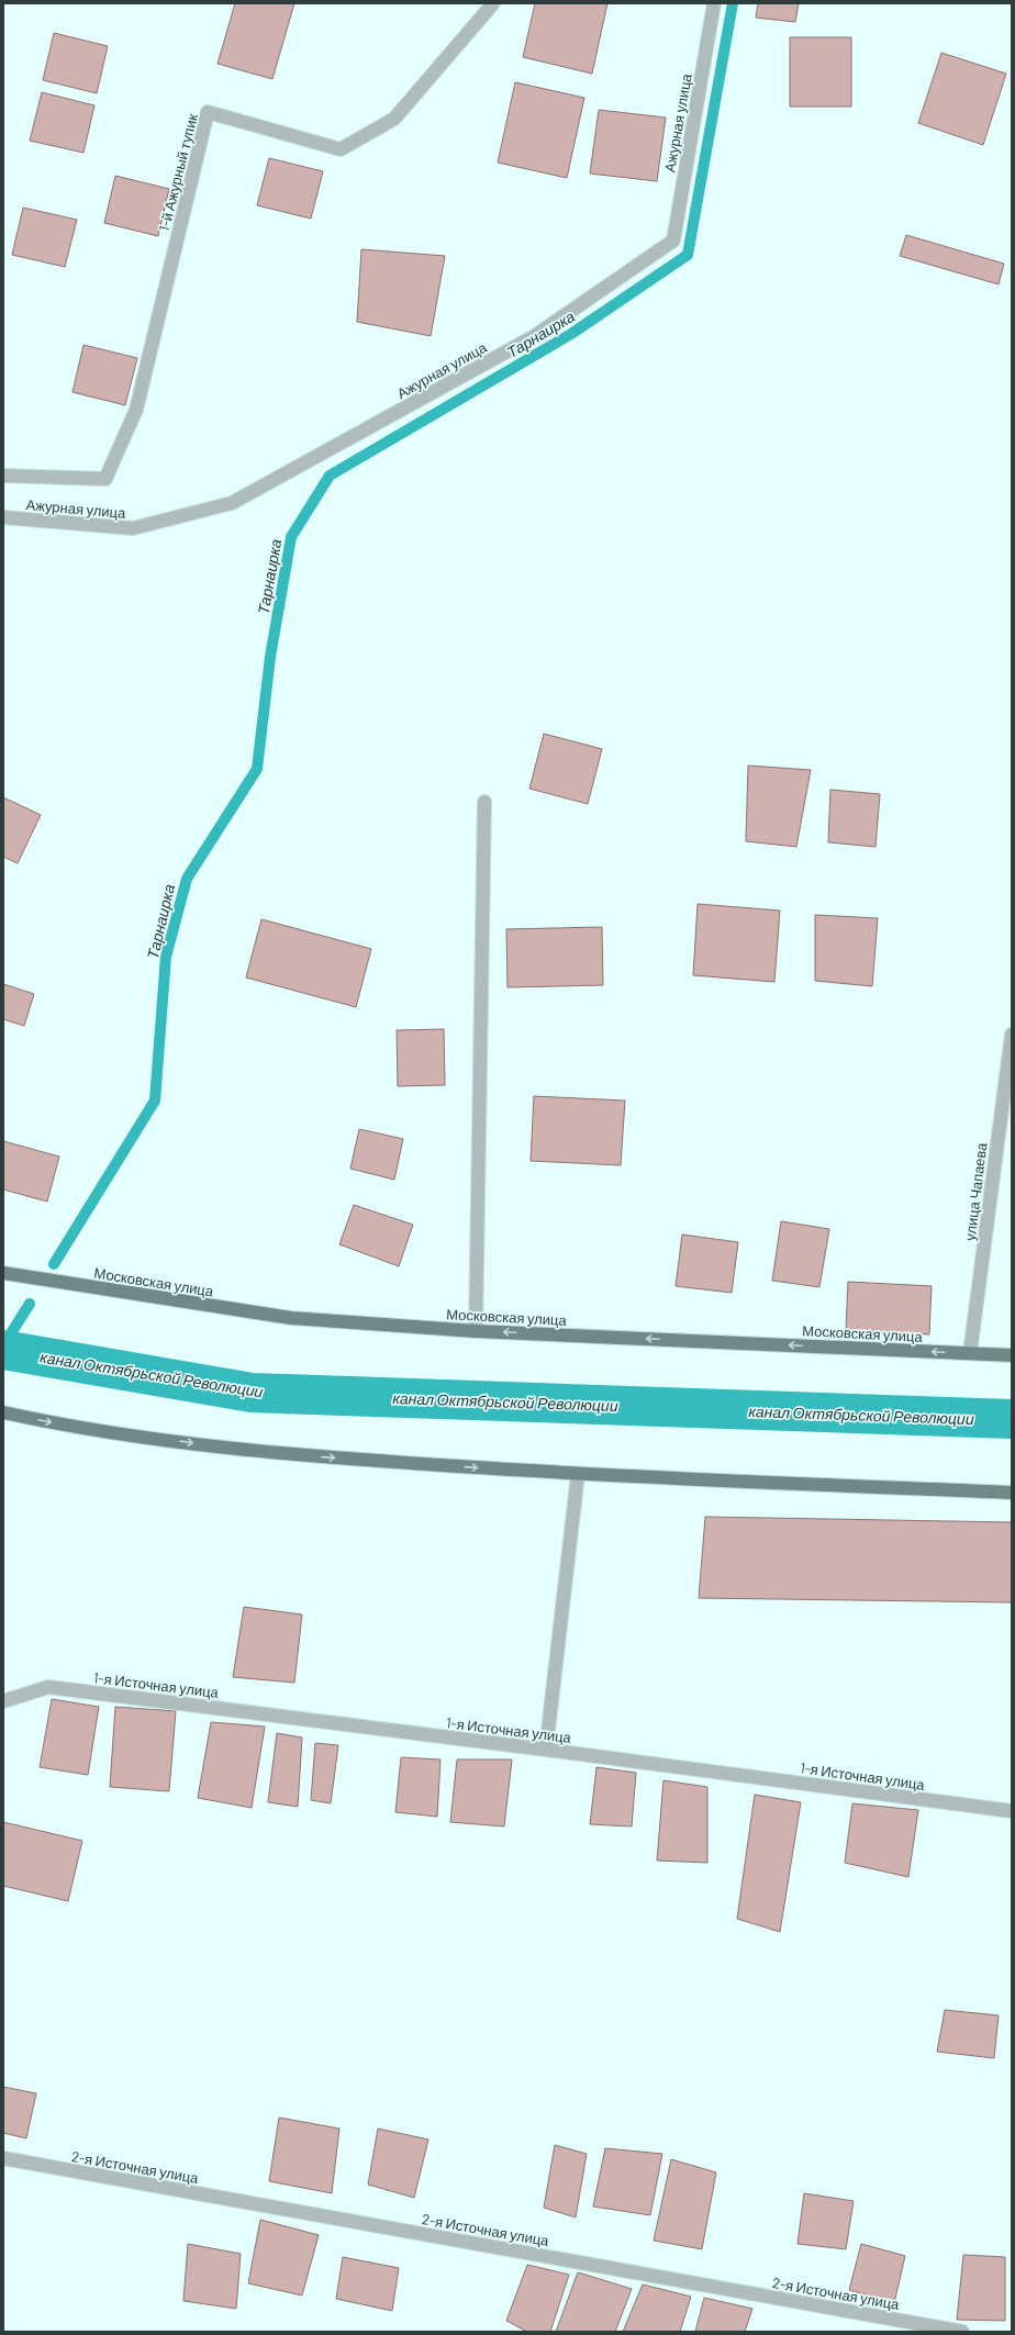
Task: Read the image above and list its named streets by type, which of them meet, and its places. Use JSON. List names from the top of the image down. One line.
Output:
{"streets":{"main road":["Московская улица"],"street":["Ажурная улица","1-й Ажурный тупик","улица Чапаева","1-я Источная улица","2-я Источная улица"]},"crossings":[["улица Чапаева","Московская улица"]],"one_way":["Московская улица"],"water":["Тарнаирка","канал Октябрьской Революции"]}
